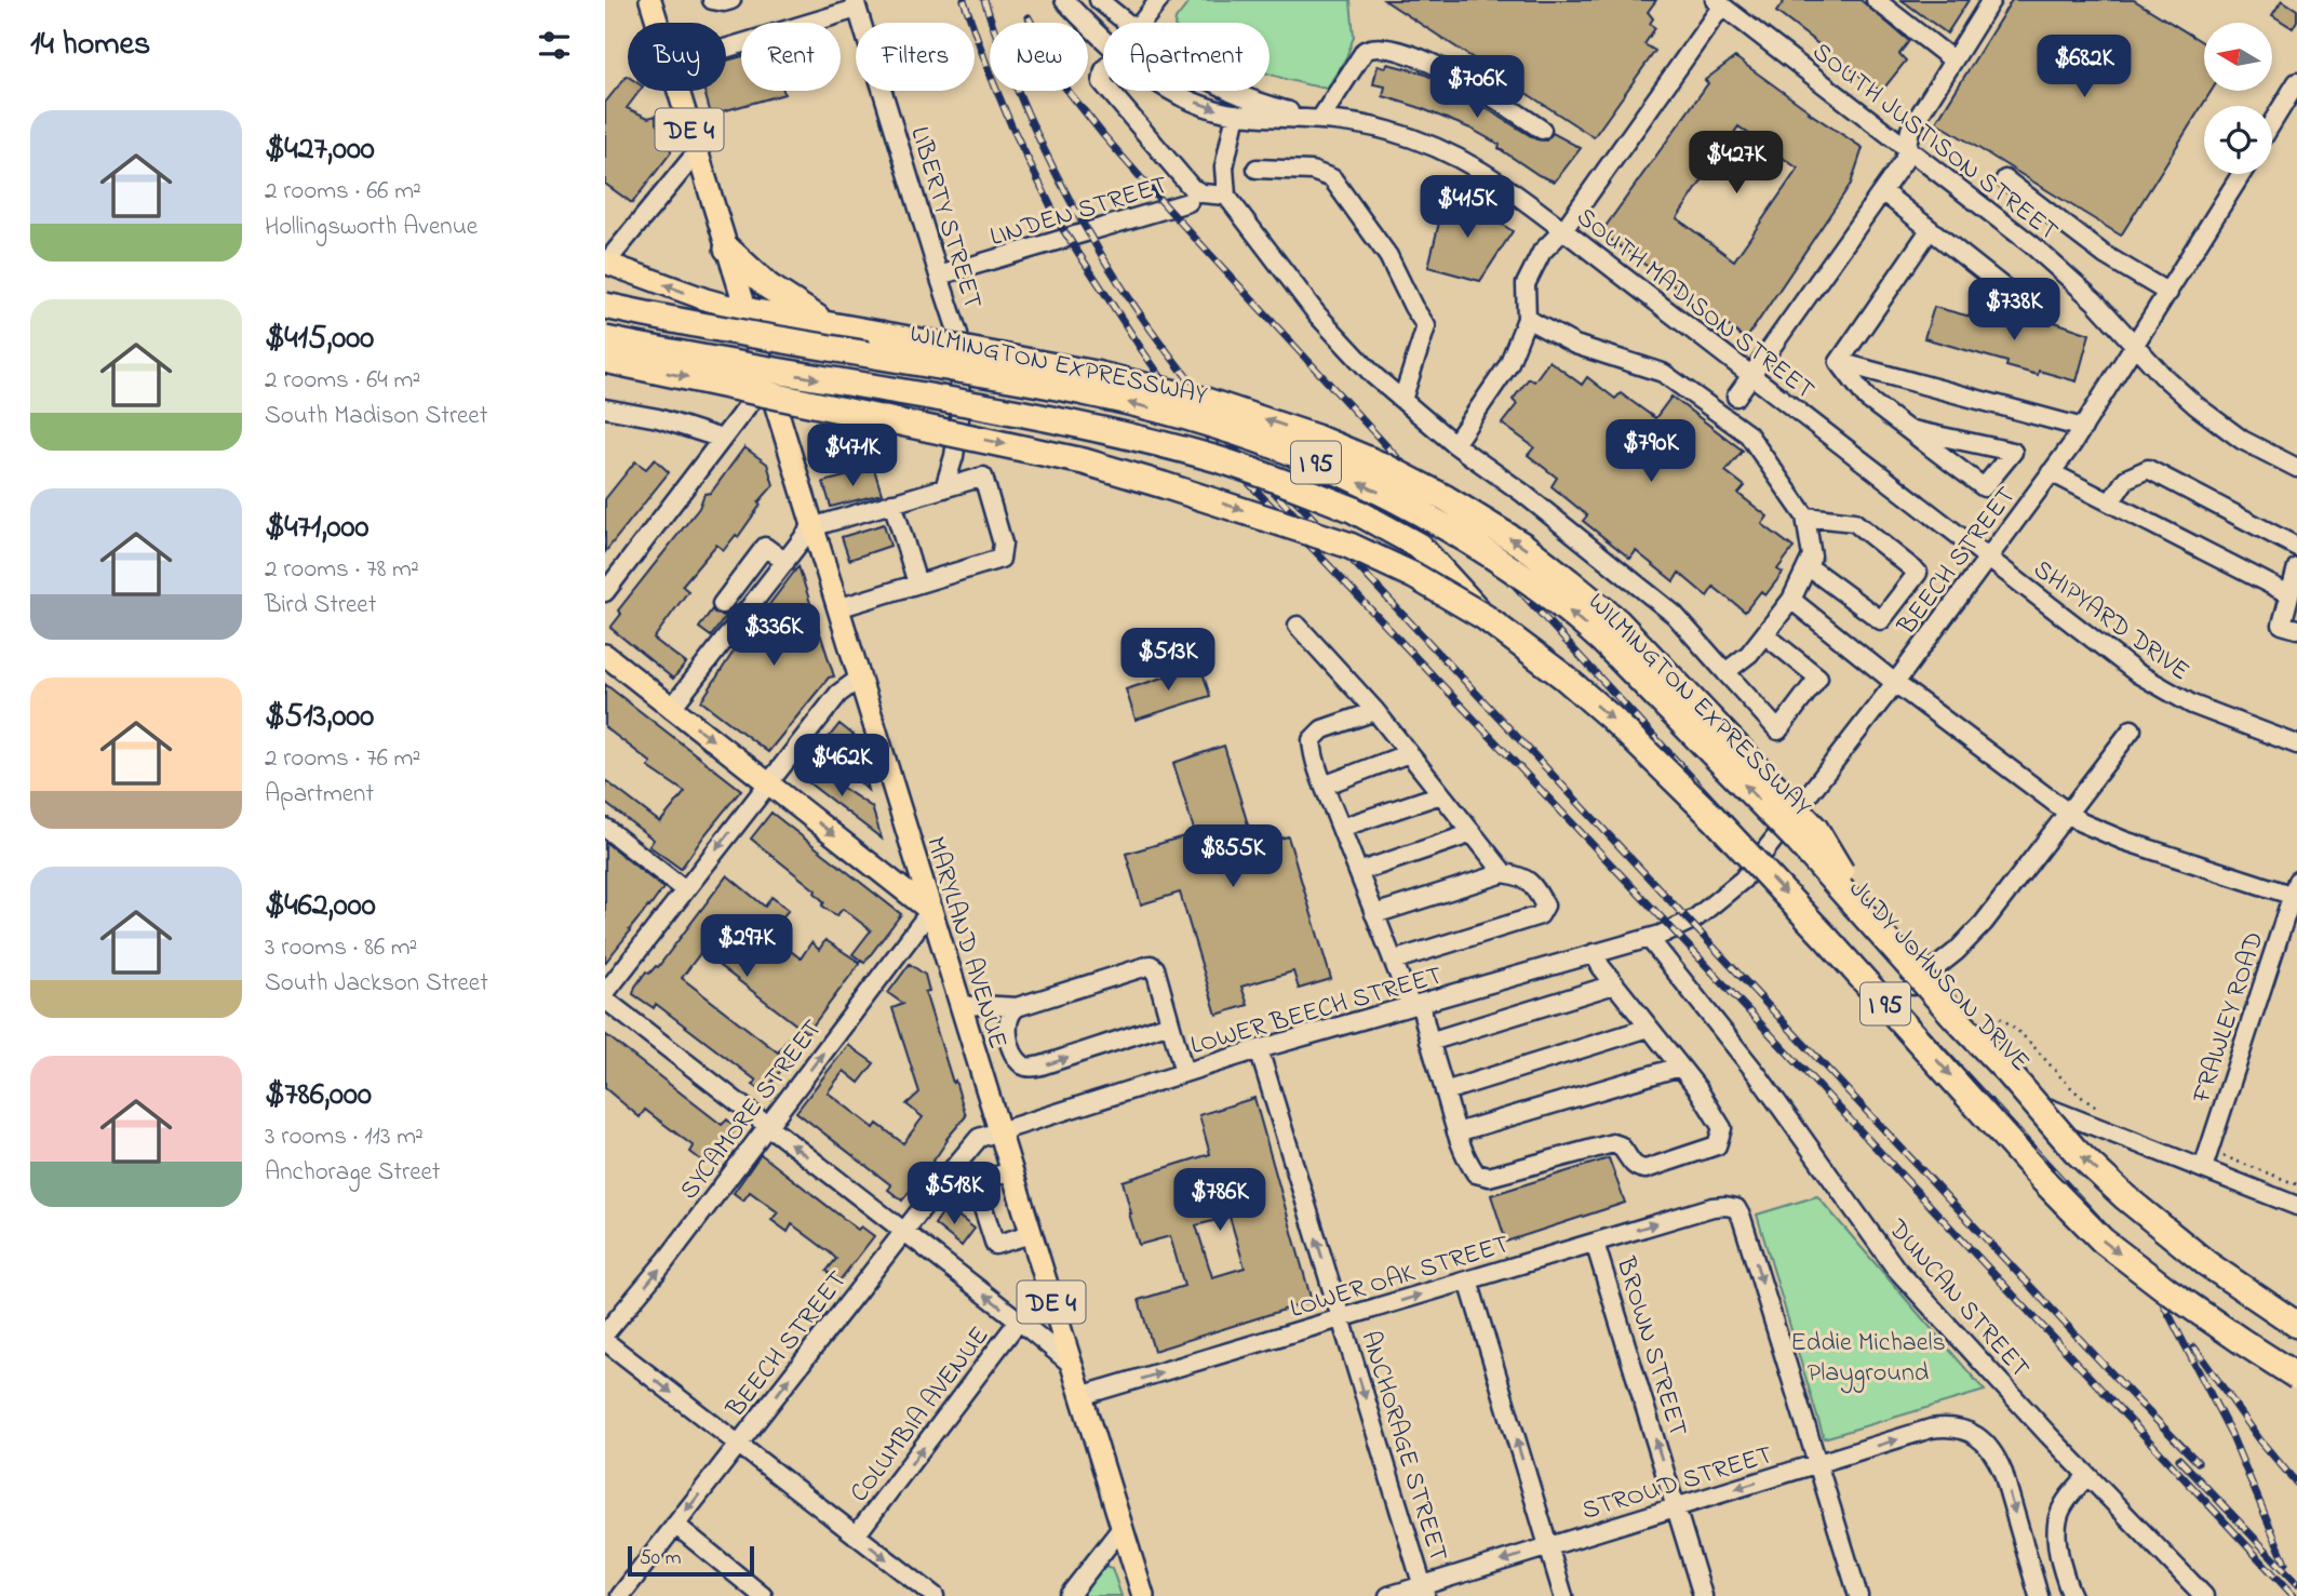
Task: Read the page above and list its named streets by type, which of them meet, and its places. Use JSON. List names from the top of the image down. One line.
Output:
{"streets":{"highway":["WILMINGTON EXPRESSWAY","I 95"],"main road":["DE 4","MARYLAND AVENUE"],"street":["SOUTH JUSTISON STREET","LINDEN STREET","LIBERTY STREET","SOUTH MADISON STREET","BEECH STREET","SHIPYARD DRIVE","JUDY JOHNSON DRIVE","LOWER BEECH STREET","FRAWLEY ROAD","SYCAMORE STREET","LOWER OAK STREET","DUNCAN STREET","BROWN STREET","COLUMBIA AVENUE","ANCHORAGE STREET","STROUD STREET"]},"crossings":[["SOUTH JUSTISON STREET","BEECH STREET"],["LINDEN STREET","LIBERTY STREET"],["SOUTH MADISON STREET","BEECH STREET"],["SOUTH MADISON STREET","SHIPYARD DRIVE"],["BEECH STREET","SHIPYARD DRIVE"],["BEECH STREET","MARYLAND AVENUE"],["BEECH STREET","JUDY JOHNSON DRIVE"],["BEECH STREET","LOWER BEECH STREET"],["BEECH STREET","DUNCAN STREET"],["MARYLAND AVENUE","LOWER BEECH STREET"],["MARYLAND AVENUE","SYCAMORE STREET"],["MARYLAND AVENUE","LOWER OAK STREET"],["JUDY JOHNSON DRIVE","FRAWLEY ROAD"],["LOWER BEECH STREET","DUNCAN STREET"],["LOWER BEECH STREET","ANCHORAGE STREET"],["LOWER OAK STREET","BROWN STREET"],["LOWER OAK STREET","ANCHORAGE STREET"],["LOWER OAK STREET","STROUD STREET"],["BROWN STREET","STROUD STREET"],["ANCHORAGE STREET","STROUD STREET"]],"one_way":["SYCAMORE STREET","COLUMBIA AVENUE"],"parks":["Eddie Michaels Playground"],"scale_bar":"50 m","north":"left","page":{"heading":"14 homes","chip":["Buy","Rent","Filters","New","Apartment"],"price":["$682K","$706K","$427K","$415K","$738K","$790K","$471K","$336K","$513K","$462K","$855K","$297K","$518K","$786K"],"list":[{"name":"$427,000","note":"2 rooms · 66 m² · Hollingsworth Avenue"},{"name":"$415,000","note":"2 rooms · 64 m² · South Madison Street"},{"name":"$471,000","note":"2 rooms · 78 m² · Bird Street"},{"name":"$513,000","note":"2 rooms · 76 m² · Apartment"},{"name":"$462,000","note":"3 rooms · 86 m² · South Jackson Street"},{"name":"$786,000","note":"3 rooms · 113 m² · Anchorage Street"}],"scale":"50 m"}}
